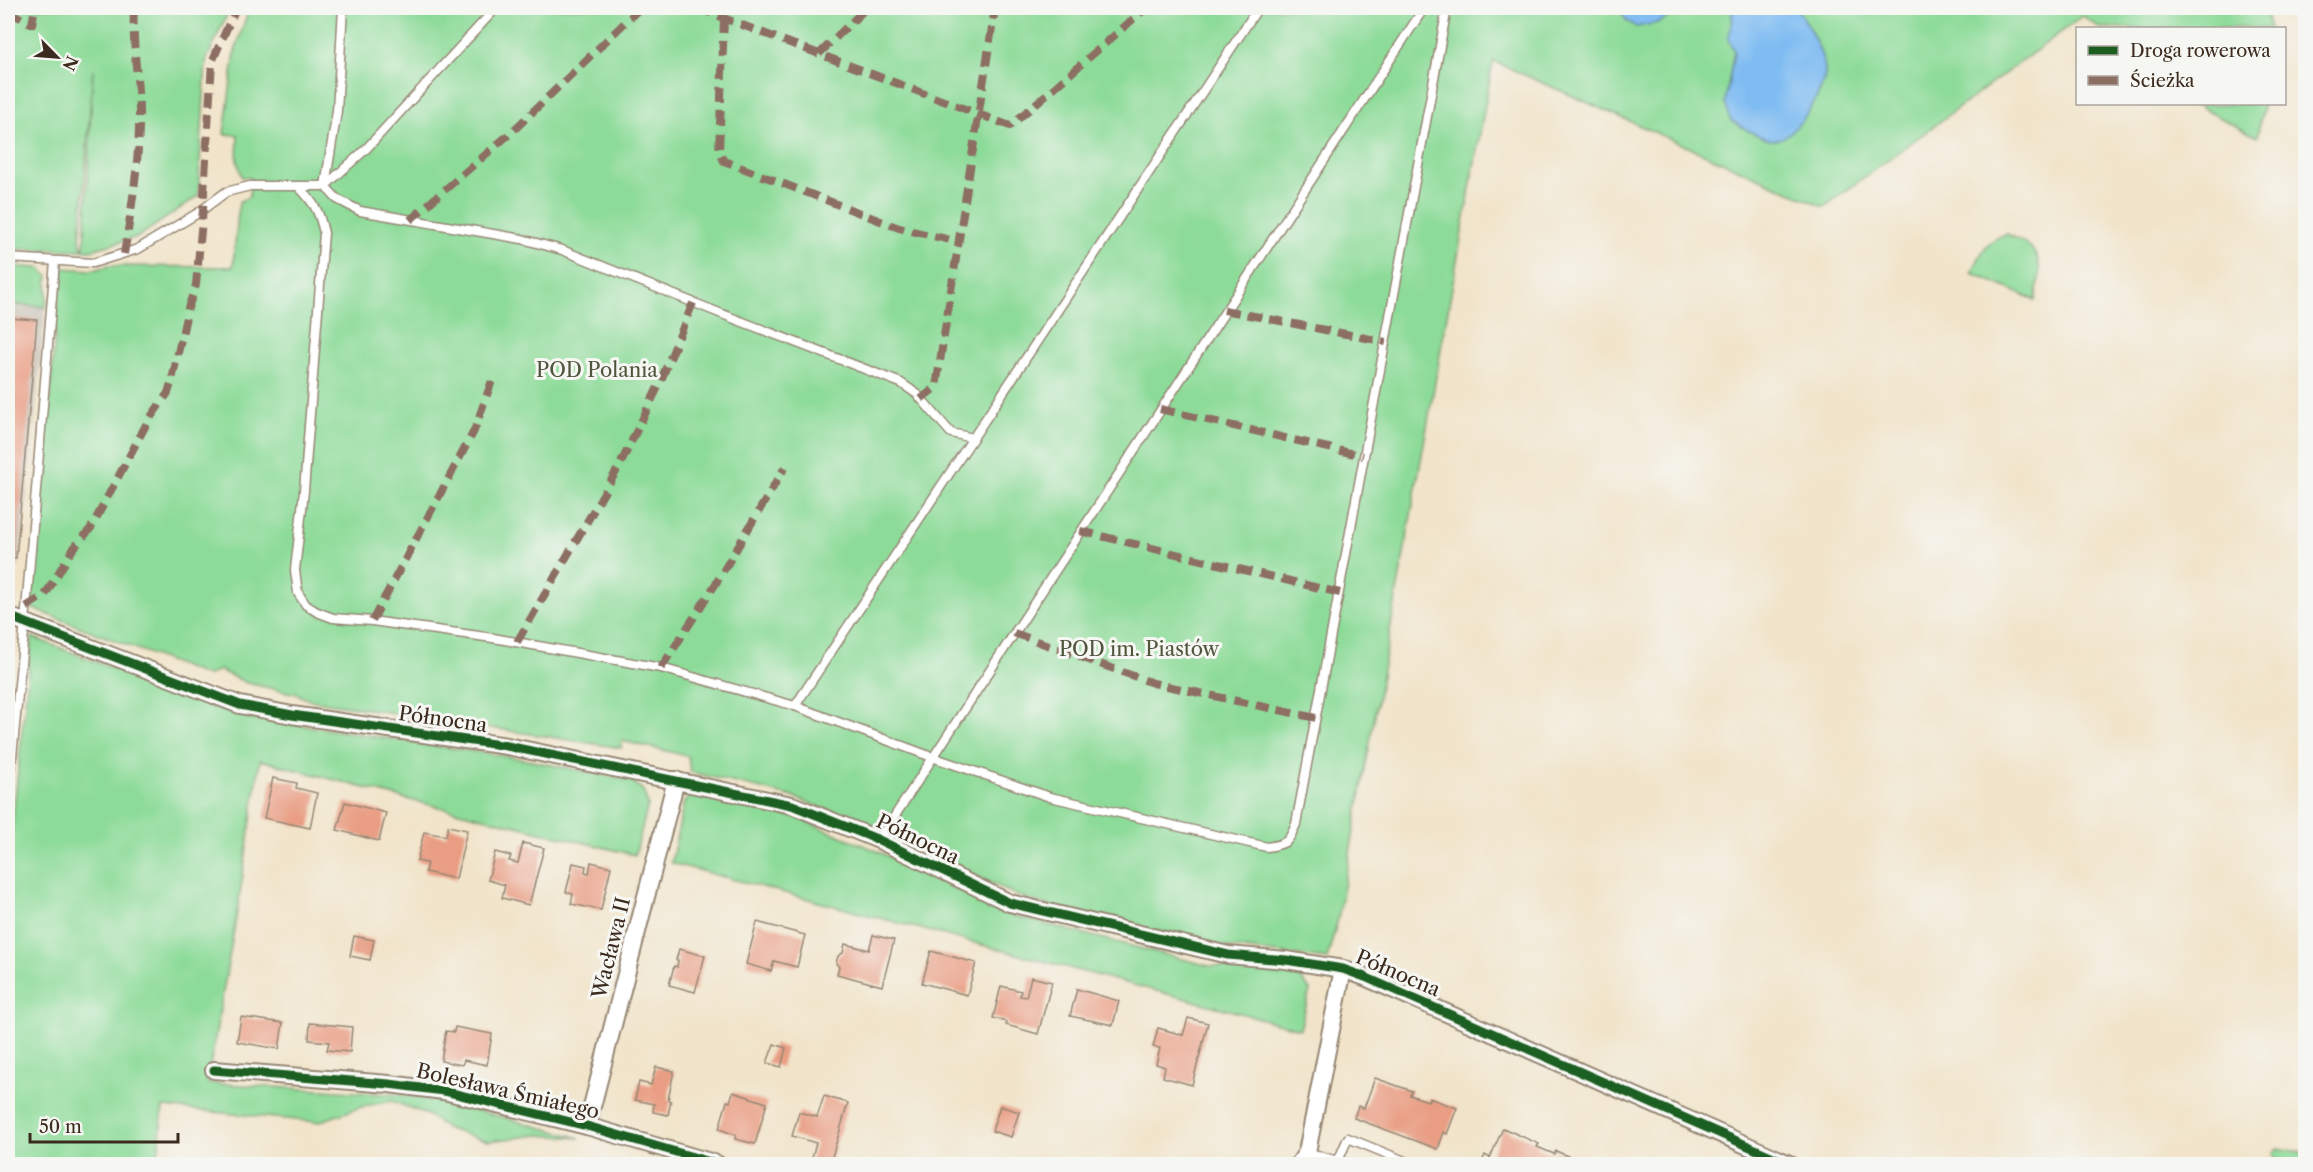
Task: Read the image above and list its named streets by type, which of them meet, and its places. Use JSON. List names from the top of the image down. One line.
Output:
{"streets":{"street":["Północna","Wacława II","Bolesława Śmiałego"]},"crossings":[["Północna","Wacława II"],["Wacława II","Bolesława Śmiałego"]],"parks":["POD Polania","POD im. Piastów"],"legend":["Droga rowerowa","Ścieżka"],"scale_bar":"50 m","north":"bottom right"}
